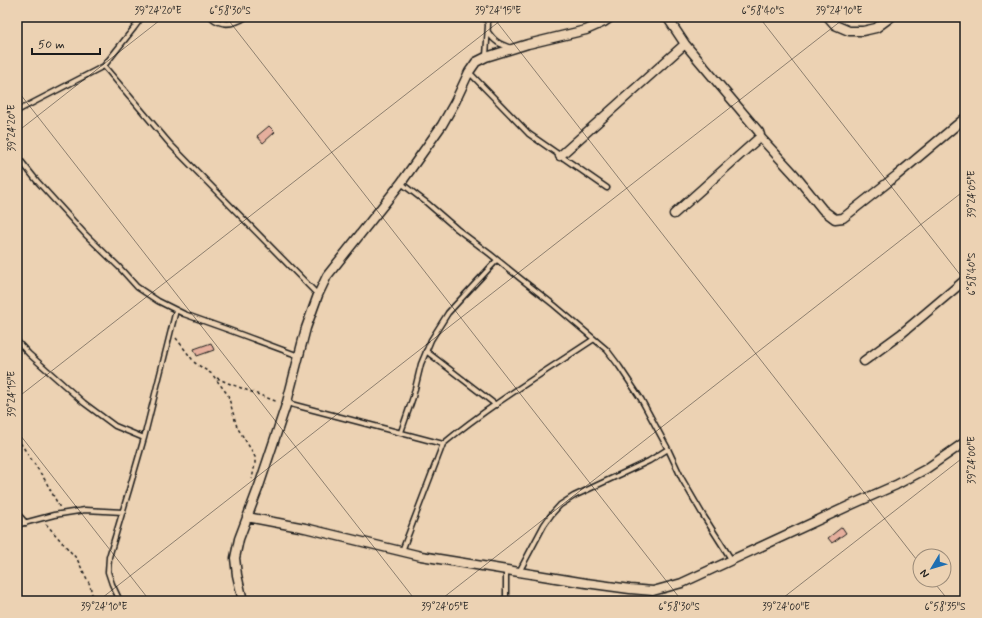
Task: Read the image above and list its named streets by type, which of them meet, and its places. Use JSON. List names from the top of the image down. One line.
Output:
{"scale_bar":"50 m","north":"bottom left","coordinates":["39°24'20\"E","6°58'30\"S","39°24'15\"E","6°58'40\"S","39°24'10\"E","39°24'05\"E","39°24'00\"E","6°58'35\"S"]}
